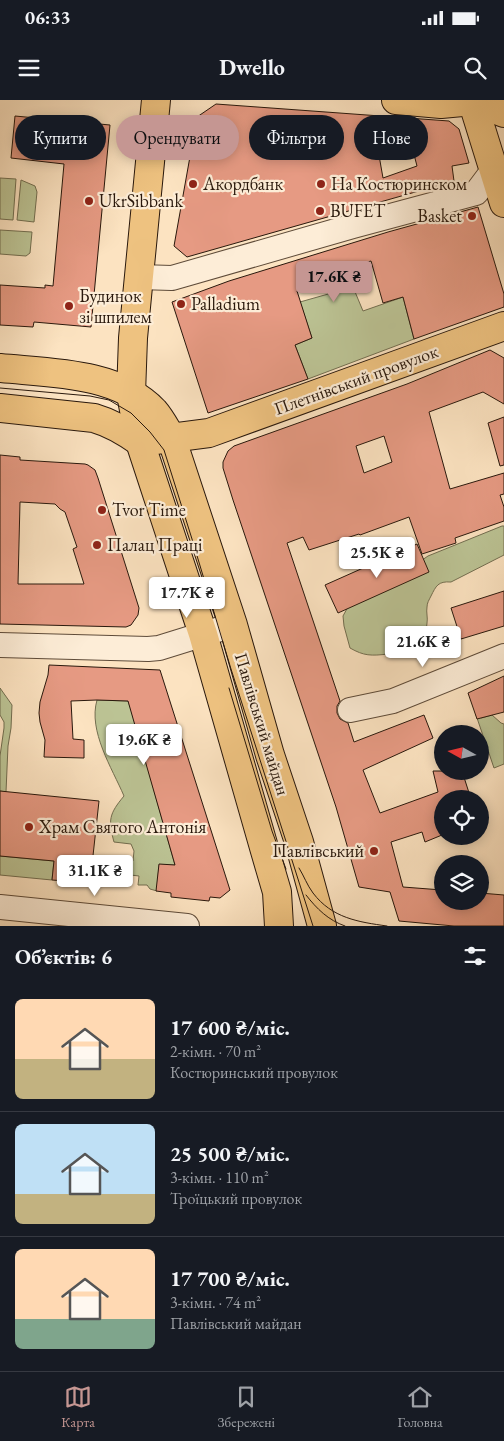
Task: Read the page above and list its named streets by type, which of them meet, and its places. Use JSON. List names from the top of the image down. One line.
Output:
{"streets":{"main road":["Плетнівський провулок","Павлівський майдан"]},"crossings":[["Плетнівський провулок","Павлівський майдан"]],"places":["Акордбанк","На Костюринском","UkrSibbank","BUFET","Basket","Palladium","Будинок зі шпилем","Tvor Time","Палац Праці","Храм Святого Антонія","Павлівський"],"north":"left","page":{"status":"06:33","header":"Dwello","chip":["Купити","Орендувати","Фільтри","Нове"],"price":["17.6K ₴","25.5K ₴","17.7K ₴","21.6K ₴","19.6K ₴","31.1K ₴"],"heading":"Об’єктів: 6","list":[{"name":"17 600 ₴/міс.","note":"2-кімн. · 70 m² · Костюринський провулок"},{"name":"25 500 ₴/міс.","note":"3-кімн. · 110 m² · Троїцький провулок"},{"name":"17 700 ₴/міс.","note":"3-кімн. · 74 m² · Павлівський майдан"}],"tabs":["Карта","Збережені","Головна"]}}
